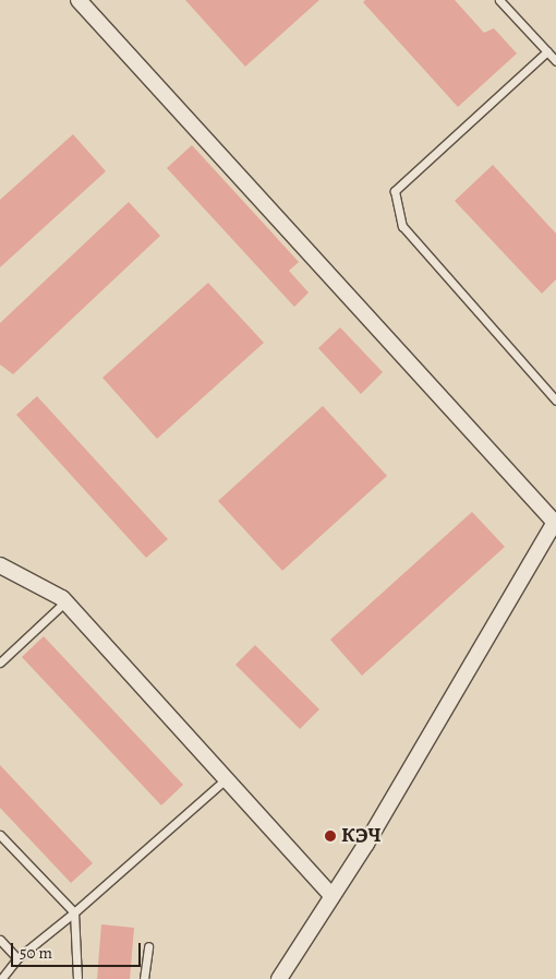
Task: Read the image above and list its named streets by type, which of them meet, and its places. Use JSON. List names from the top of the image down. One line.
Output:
{"places":["КЭЧ"],"scale_bar":"50 m"}
